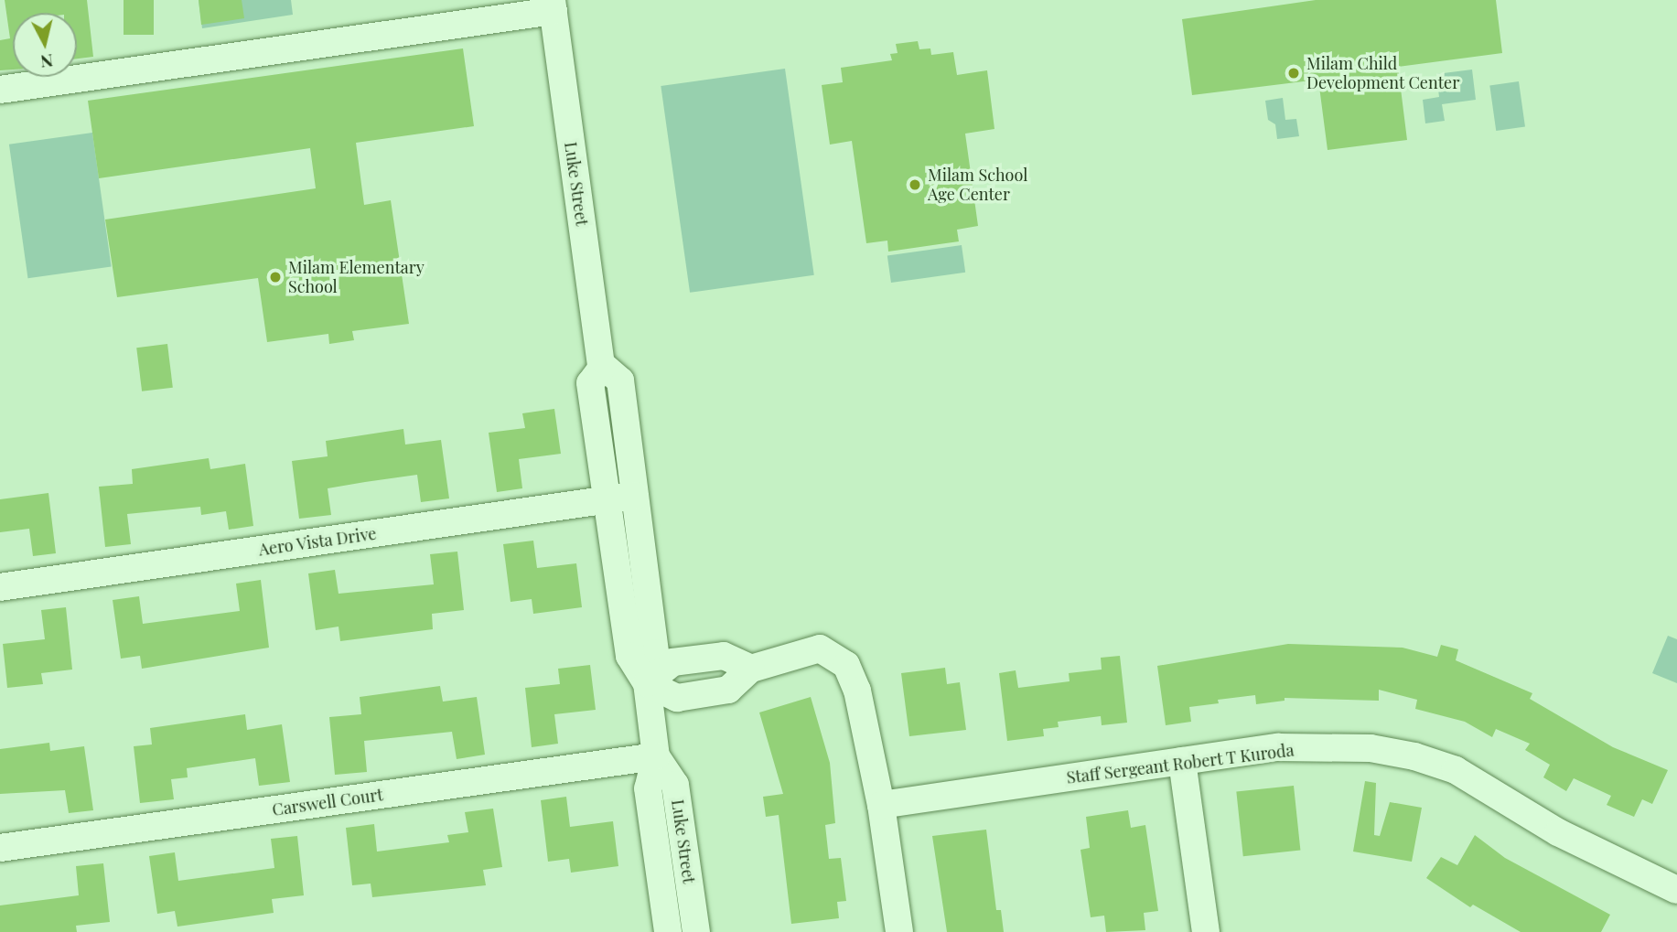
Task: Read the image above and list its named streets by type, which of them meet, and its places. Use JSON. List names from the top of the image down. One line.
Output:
{"streets":{"street":["Luke Street","Aero Vista Drive","Staff Sergeant Robert T Kuroda","Carswell Court"]},"crossings":[["Luke Street","Aero Vista Drive"],["Luke Street","Carswell Court"]],"places":["Milam Child Development Center","Milam School Age Center","Milam Elementary School"],"north":"bottom"}
